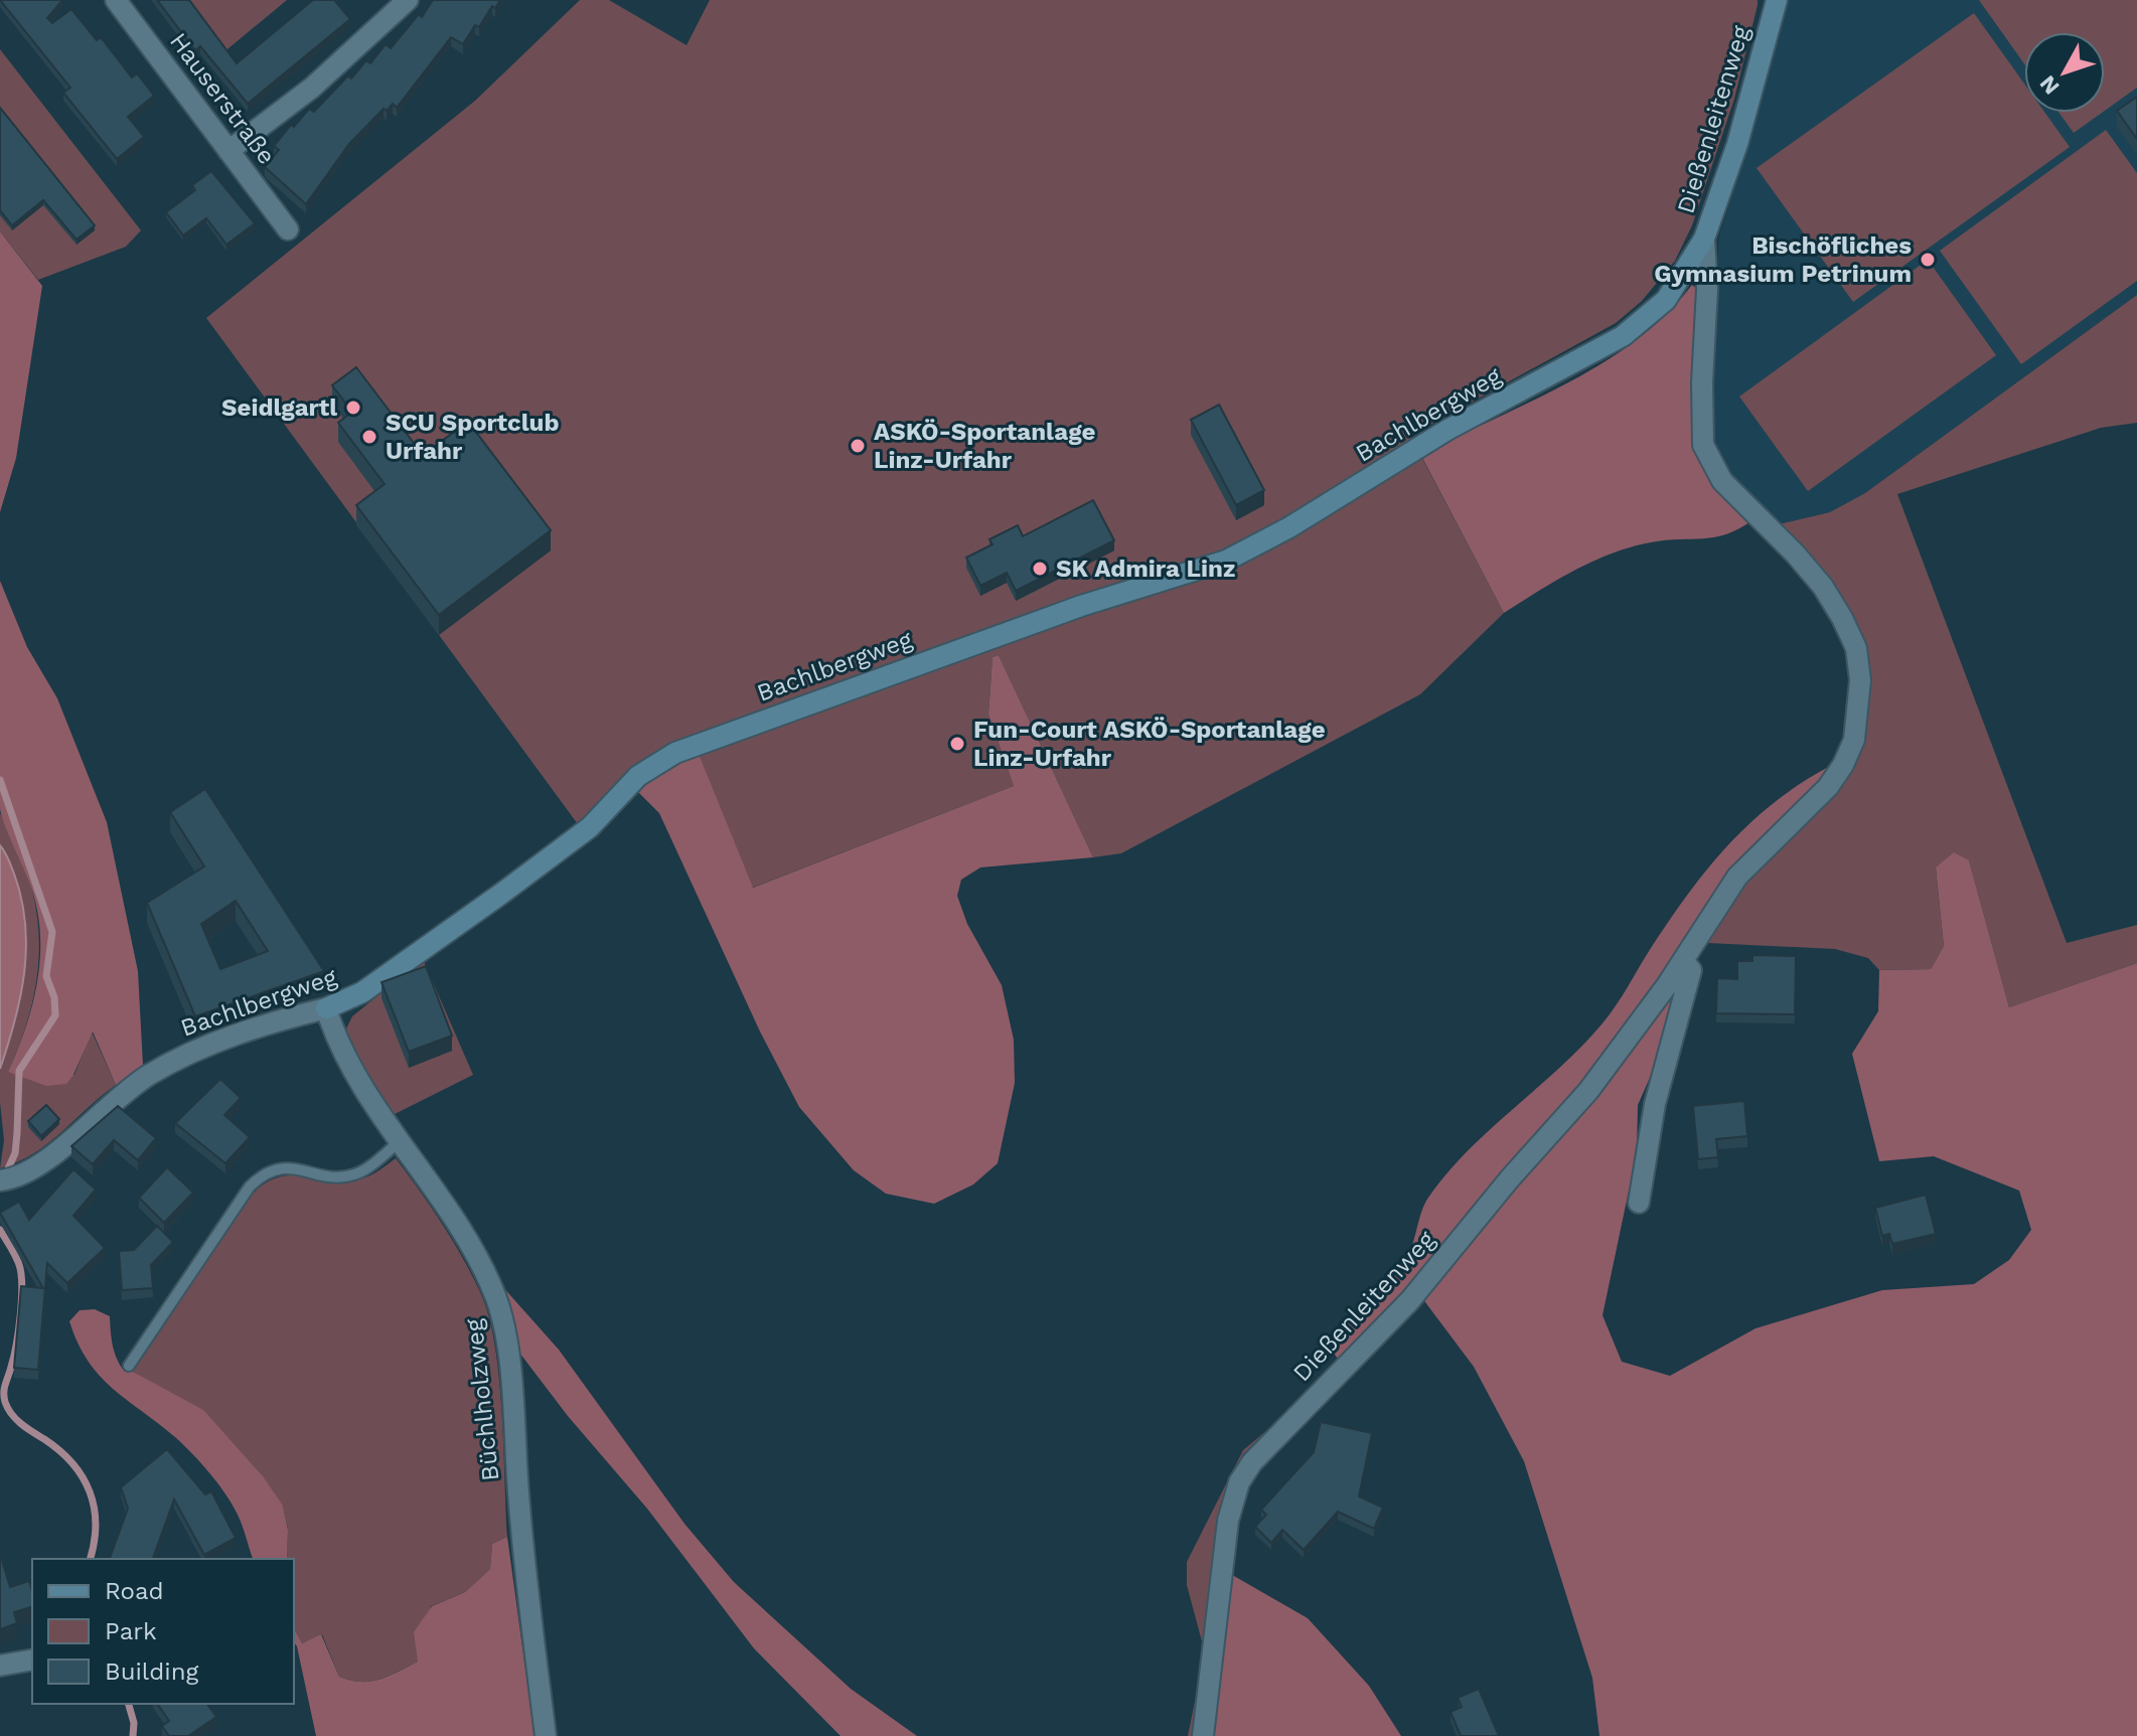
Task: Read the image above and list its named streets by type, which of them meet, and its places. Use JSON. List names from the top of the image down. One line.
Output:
{"streets":{"street":["Hauserstraße","Dießenleitenweg","Bachlbergweg","Büchlholzweg"]},"crossings":[["Dießenleitenweg","Bachlbergweg"],["Bachlbergweg","Büchlholzweg"]],"places":["Bischöfliches Gymnasium Petrinum","Seidlgartl","SCU Sportclub Urfahr","ASKÖ-Sportanlage Linz-Urfahr","SK Admira Linz","Fun-Court ASKÖ-Sportanlage Linz-Urfahr"],"legend":["Road","Park","Building"],"north":"bottom left"}
